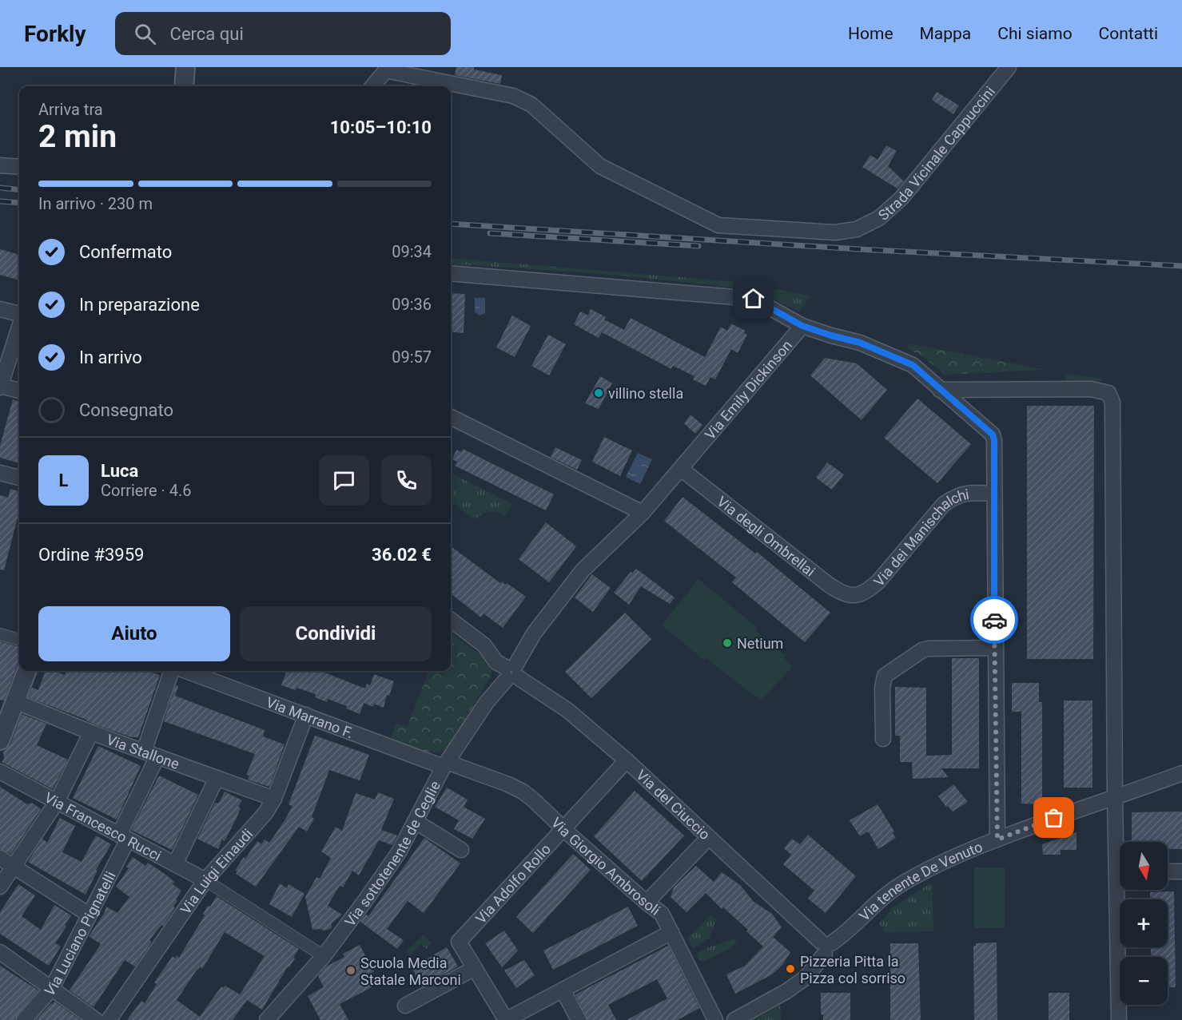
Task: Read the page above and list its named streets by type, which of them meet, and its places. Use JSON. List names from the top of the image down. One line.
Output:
{"streets":{"street":["Strada Vicinale Cappuccini","Via Emily Dickinson","Via degli Ombrellai","Via dei Manischalchi","Via Marrano F.","Via Stallone","Via del Ciuccio","Via Francesco Rucci","Via sottotenente de Ceglie","Via Giorgio Ambrosoli","Via Luigi Einaudi","Via Adolfo Rollo","Via tenente De Venuto","Via Luciano Pignatelli"]},"crossings":[["Via Emily Dickinson","Via degli Ombrellai"],["Via Emily Dickinson","Via del Ciuccio"],["Via Emily Dickinson","Via sottotenente de Ceglie"],["Via degli Ombrellai","Via dei Manischalchi"],["Via Marrano F.","Via sottotenente de Ceglie"],["Via Marrano F.","Via Giorgio Ambrosoli"],["Via Marrano F.","Via Luigi Einaudi"],["Via Stallone","Via Luigi Einaudi"],["Via Stallone","Via Luciano Pignatelli"],["Via del Ciuccio","Via sottotenente de Ceglie"],["Via del Ciuccio","Via Adolfo Rollo"],["Via del Ciuccio","Via tenente De Venuto"],["Via Francesco Rucci","Via Luigi Einaudi"],["Via Francesco Rucci","Via Luciano Pignatelli"],["Via sottotenente de Ceglie","Via Giorgio Ambrosoli"],["Via Giorgio Ambrosoli","Via Adolfo Rollo"]],"places":["villino stella","Netium","Pizzeria Pitta la Pizza col sorriso","Scuola Media Statale Marconi"],"north":"bottom","page":{"header":"Forkly","search":"Cerca qui","nav":["Home","Mappa","Chi siamo","Contatti"],"heading":["2 min","Arriva tra","10:05–10:10"],"panel":["Luca","Corriere · 4.6","Ordine #3959","36.02 €"],"bar":"In arrivo · 230 m","list":[["Confermato","09:34"],["In preparazione","09:36"],["In arrivo","09:57"],"Consegnato"],"round":"L","buttons":["Aiuto","Condividi"],"map_buttons":["+","−"]}}
